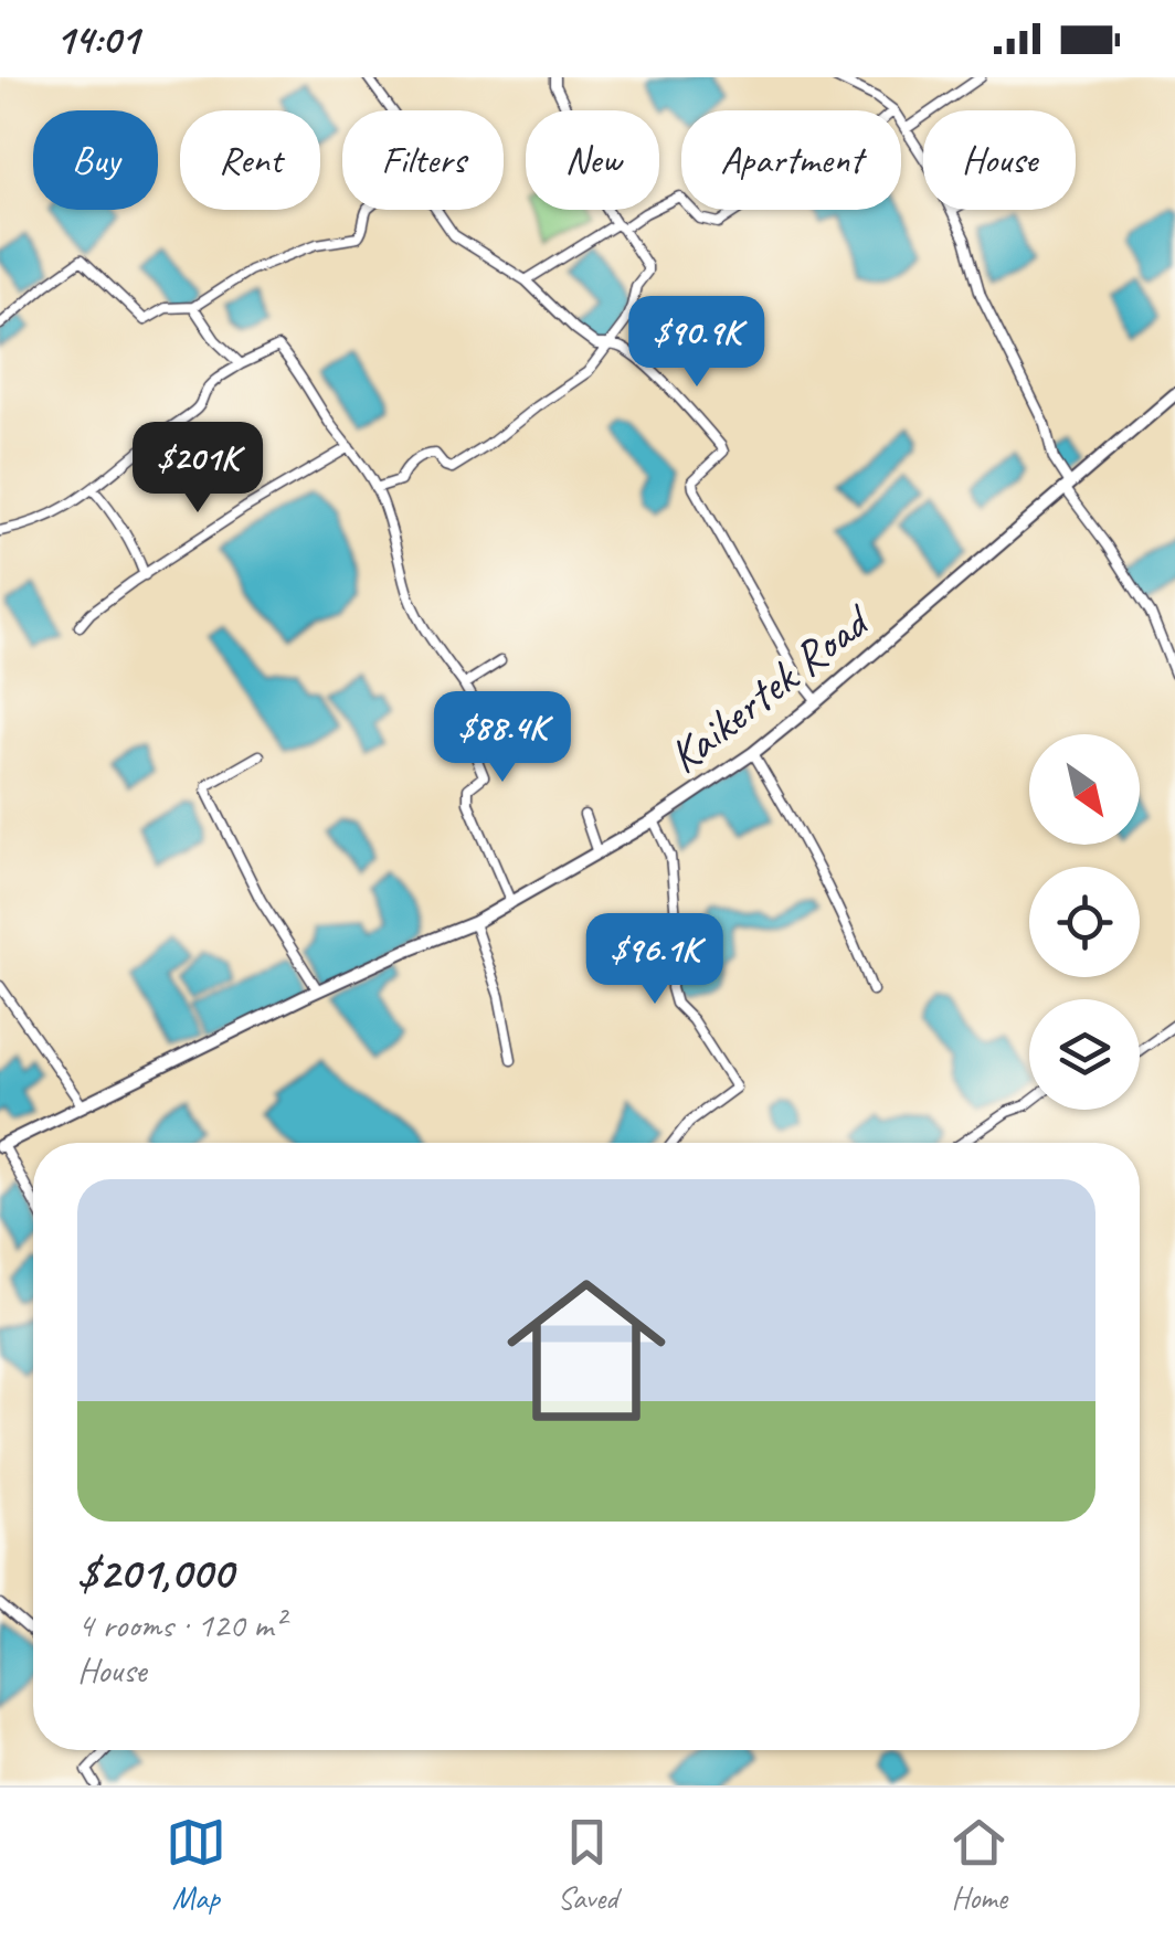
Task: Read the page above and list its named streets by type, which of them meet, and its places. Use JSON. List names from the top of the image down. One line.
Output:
{"streets":{"main road":["Kaikertek Road"]},"north":"bottom right","page":{"status":"14:01","chip":["Buy","Rent","Filters","New","Apartment","House"],"price":["$90.9K","$201K","$88.4K","$96.1K"],"list":[{"name":"$201,000","note":"4 rooms · 120 m² · House"}],"tabs":["Map","Saved","Home"]}}
